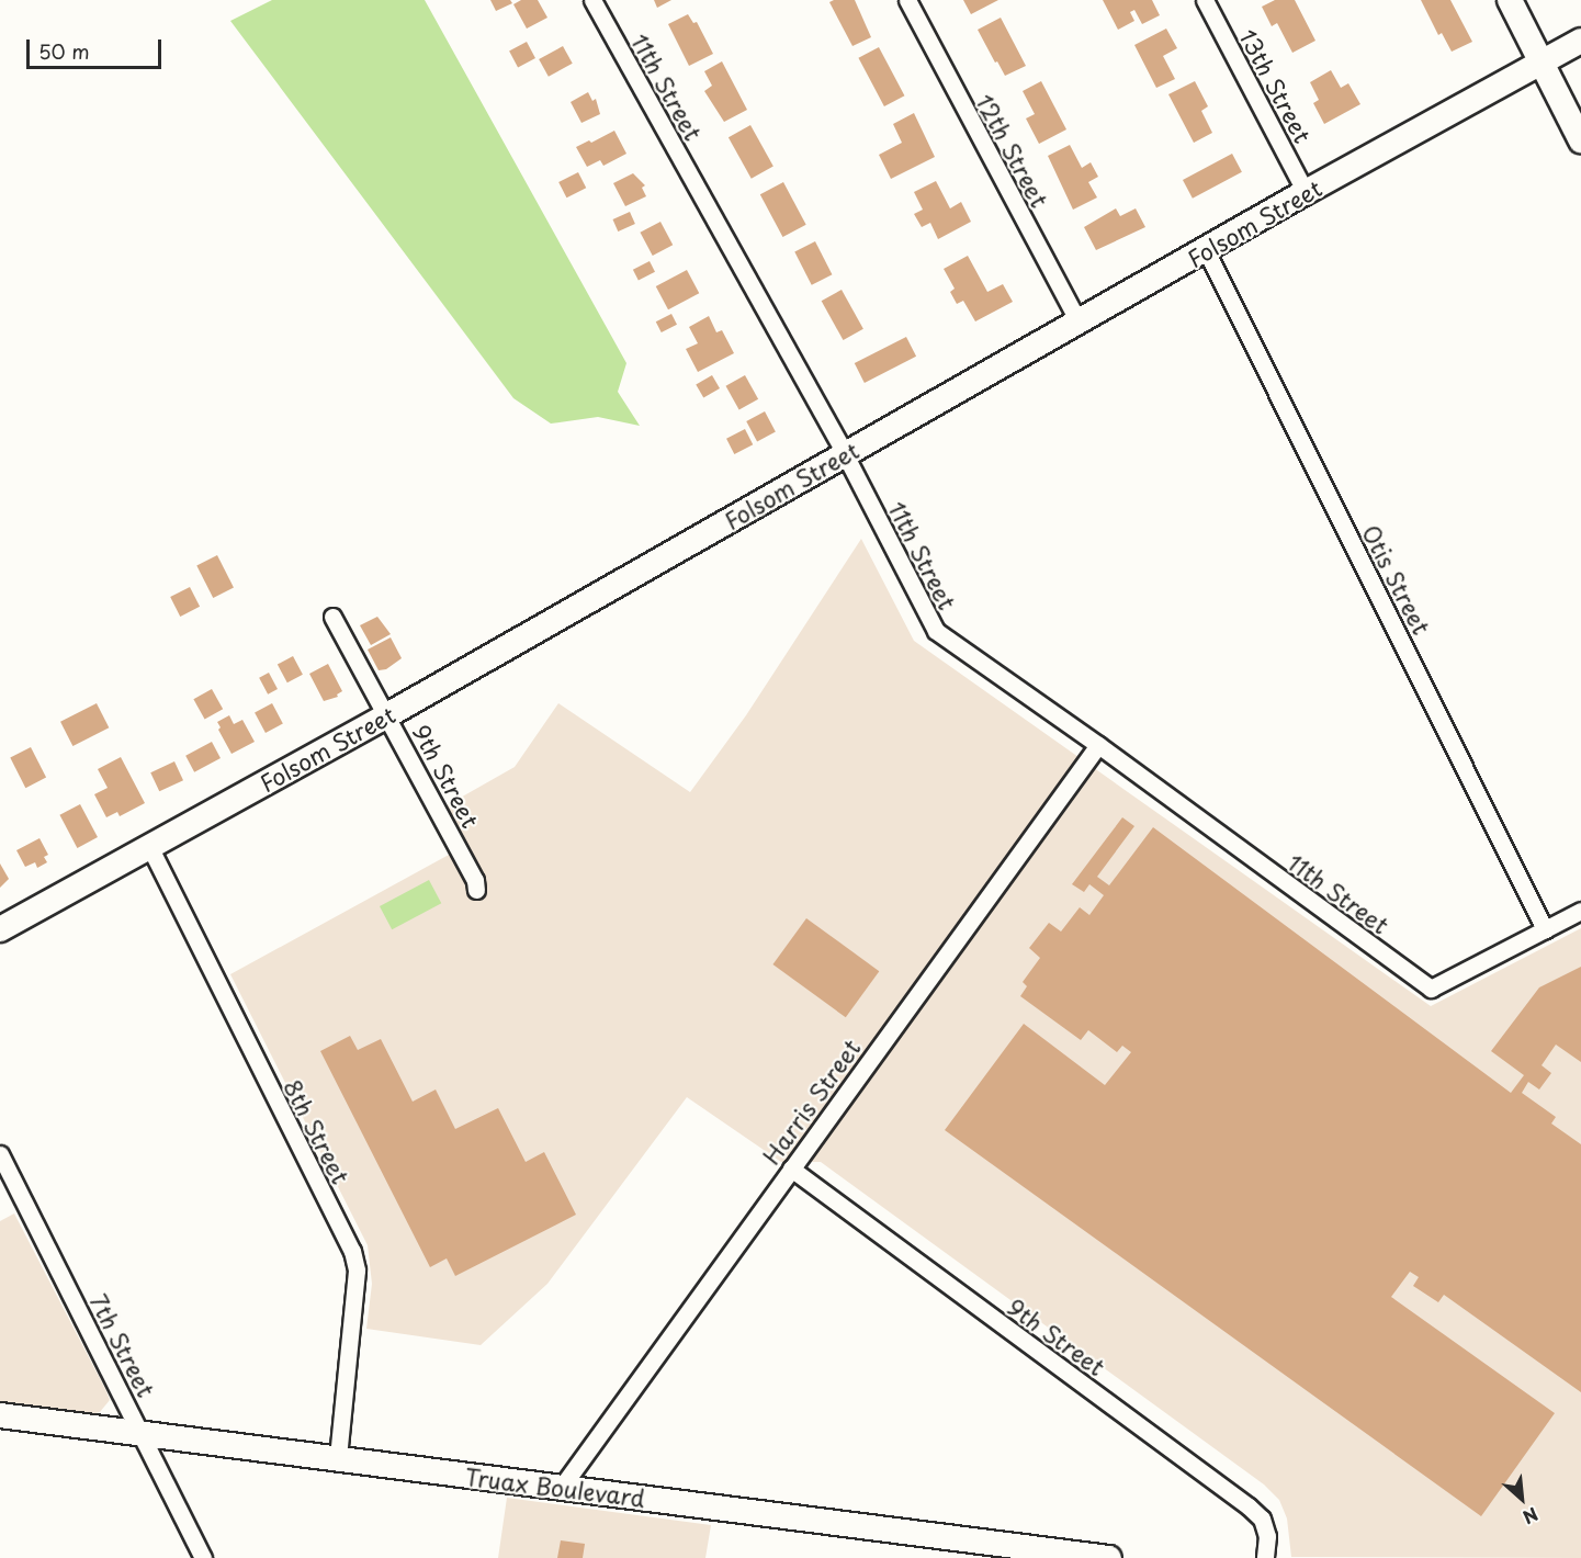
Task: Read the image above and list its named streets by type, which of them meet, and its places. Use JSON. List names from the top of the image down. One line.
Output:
{"streets":{"street":["13th Street","11th Street","12th Street","Folsom Street","Otis Street","9th Street","Harris Street","8th Street","7th Street","Truax Boulevard"]},"crossings":[["13th Street","Folsom Street"],["11th Street","Folsom Street"],["11th Street","Otis Street"],["11th Street","Harris Street"],["12th Street","Folsom Street"],["Folsom Street","Otis Street"],["Folsom Street","9th Street"],["Folsom Street","8th Street"],["9th Street","Harris Street"],["Harris Street","Truax Boulevard"],["8th Street","Truax Boulevard"],["7th Street","Truax Boulevard"]],"scale_bar":"50 m","north":"bottom right"}
